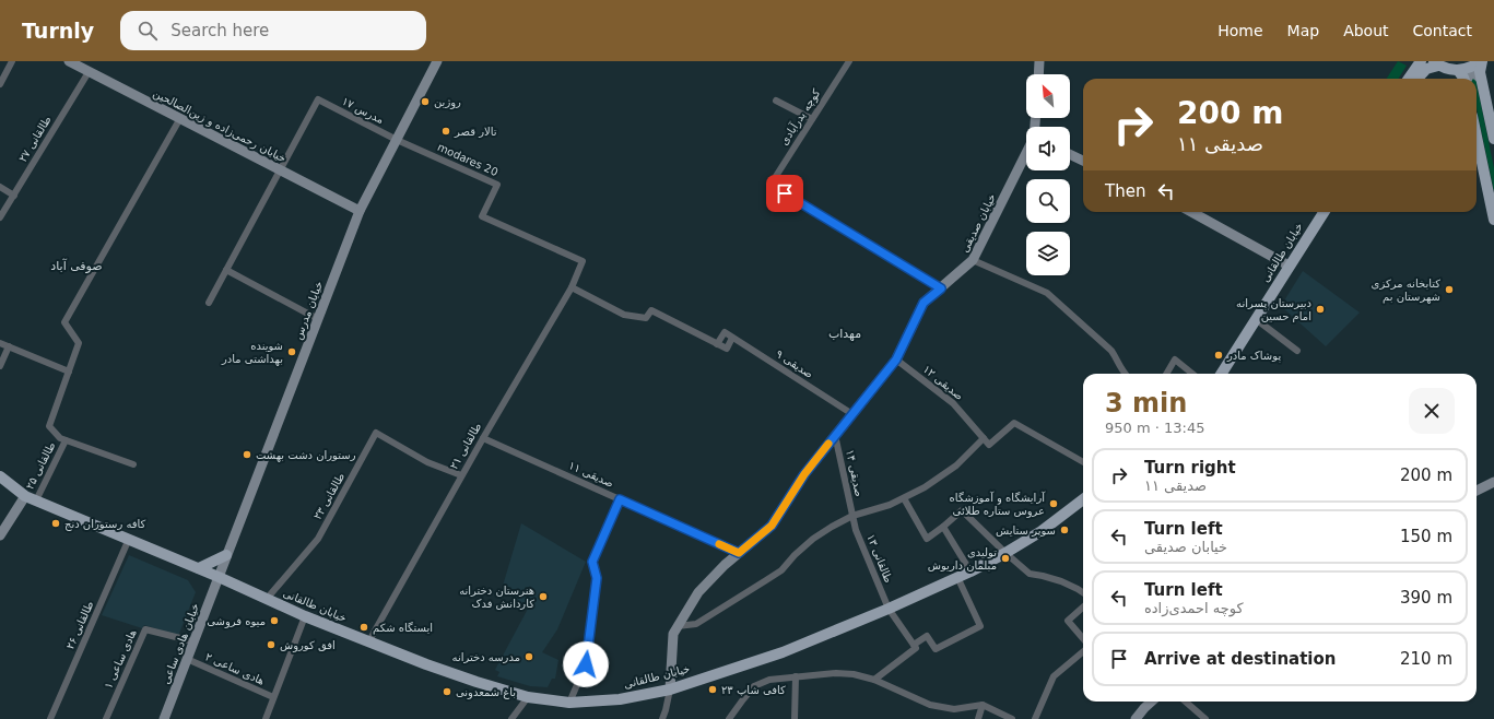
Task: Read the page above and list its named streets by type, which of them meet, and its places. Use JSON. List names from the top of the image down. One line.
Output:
{"streets":{"main road":["خیابان طالقانی"],"street":["مدرس ۱۷","کوچه بدرآبادی","خیابان رحمی‌زاده و زین‌الصالحین","طالقانی ۲۷","modares 20","خیابان صدیقی","خیابان مدرس","صدیقی ۹","صدیقی ۱۲","طالقانی ۲۱","طالقانی ۲۵","صدیقی ۱۴","صدیقی ۱۱","طالقانی ۲۳","طالقانی ۱۳","طالقانی ۲۶","خیابان هادی ساعی","هادی ساعی ۱","هادی ساعی ۲"]},"crossings":[["مدرس ۱۷","خیابان رحمی‌زاده و زین‌الصالحین"],["مدرس ۱۷","modares 20"],["مدرس ۱۷","خیابان مدرس"],["کوچه بدرآبادی","خیابان صدیقی"],["خیابان رحمی‌زاده و زین‌الصالحین","طالقانی ۲۷"],["خیابان رحمی‌زاده و زین‌الصالحین","خیابان مدرس"],["modares 20","خیابان مدرس"],["modares 20","طالقانی ۲۱"],["خیابان صدیقی","خیابان طالقانی"],["خیابان صدیقی","صدیقی ۹"],["خیابان صدیقی","صدیقی ۱۲"],["خیابان صدیقی","صدیقی ۱۴"],["خیابان صدیقی","صدیقی ۱۱"],["خیابان طالقانی","خیابان مدرس"],["خیابان طالقانی","طالقانی ۲۱"],["خیابان طالقانی","طالقانی ۲۵"],["خیابان طالقانی","طالقانی ۲۳"],["خیابان طالقانی","طالقانی ۱۳"],["خیابان طالقانی","طالقانی ۲۶"],["خیابان طالقانی","خیابان هادی ساعی"],["خیابان مدرس","خیابان هادی ساعی"],["طالقانی ۲۱","صدیقی ۱۱"],["طالقانی ۲۱","طالقانی ۲۳"],["صدیقی ۱۴","طالقانی ۱۳"],["خیابان هادی ساعی","هادی ساعی ۱"],["خیابان هادی ساعی","هادی ساعی ۲"]],"districts":["صوفی آباد","مهداب"],"places":["روژین","تالار قصر","کتابخانه مرکزی شهرستان بم","دبیرستان پسرانه امام حسین","شوینده بهداشتی مادر","پوشاک مادر","رستوران دشت بهشت","آرایشگاه و آموزشگاه عروس ستاره طلائی","کافه رستوران دنج","سوپر ستایش","تولیدی مبلمان داریوش","هنرستان دخترانه کاردانش فدک","میوه فروشی","ایستگاه شکم","افق کوروش","مدرسه دخترانه","کافی شاپ ۲۳","باغ شمعدونی"],"north":"top left","page":{"header":"Turnly","search":"Search here","nav":["Home","Map","About","Contact"],"turn":["200 m","صدیقی ۱۱"],"then":"Then","heading":["3 min","950 m · 13:45"],"list":[{"name":"Turn right","note":"صدیقی ۱۱","value":"200 m"},{"name":"Turn left","note":"خیابان صدیقی","value":"150 m"},{"name":"Turn left","note":"کوچه احمدی‌زاده","value":"390 m"},{"name":"Arrive at destination","value":"210 m"}]}}
